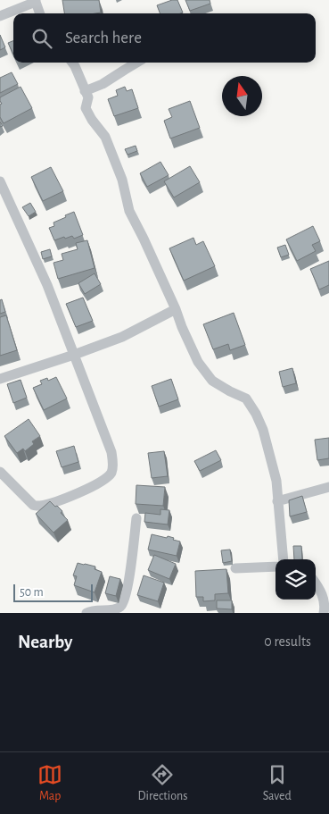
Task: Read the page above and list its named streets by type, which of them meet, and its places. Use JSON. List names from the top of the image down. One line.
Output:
{"scale_bar":"50 m","north":"top","page":{"search":"Search here","scale":"50 m","heading":["Nearby","0 results"],"nav":["Map","Directions","Saved"]}}
